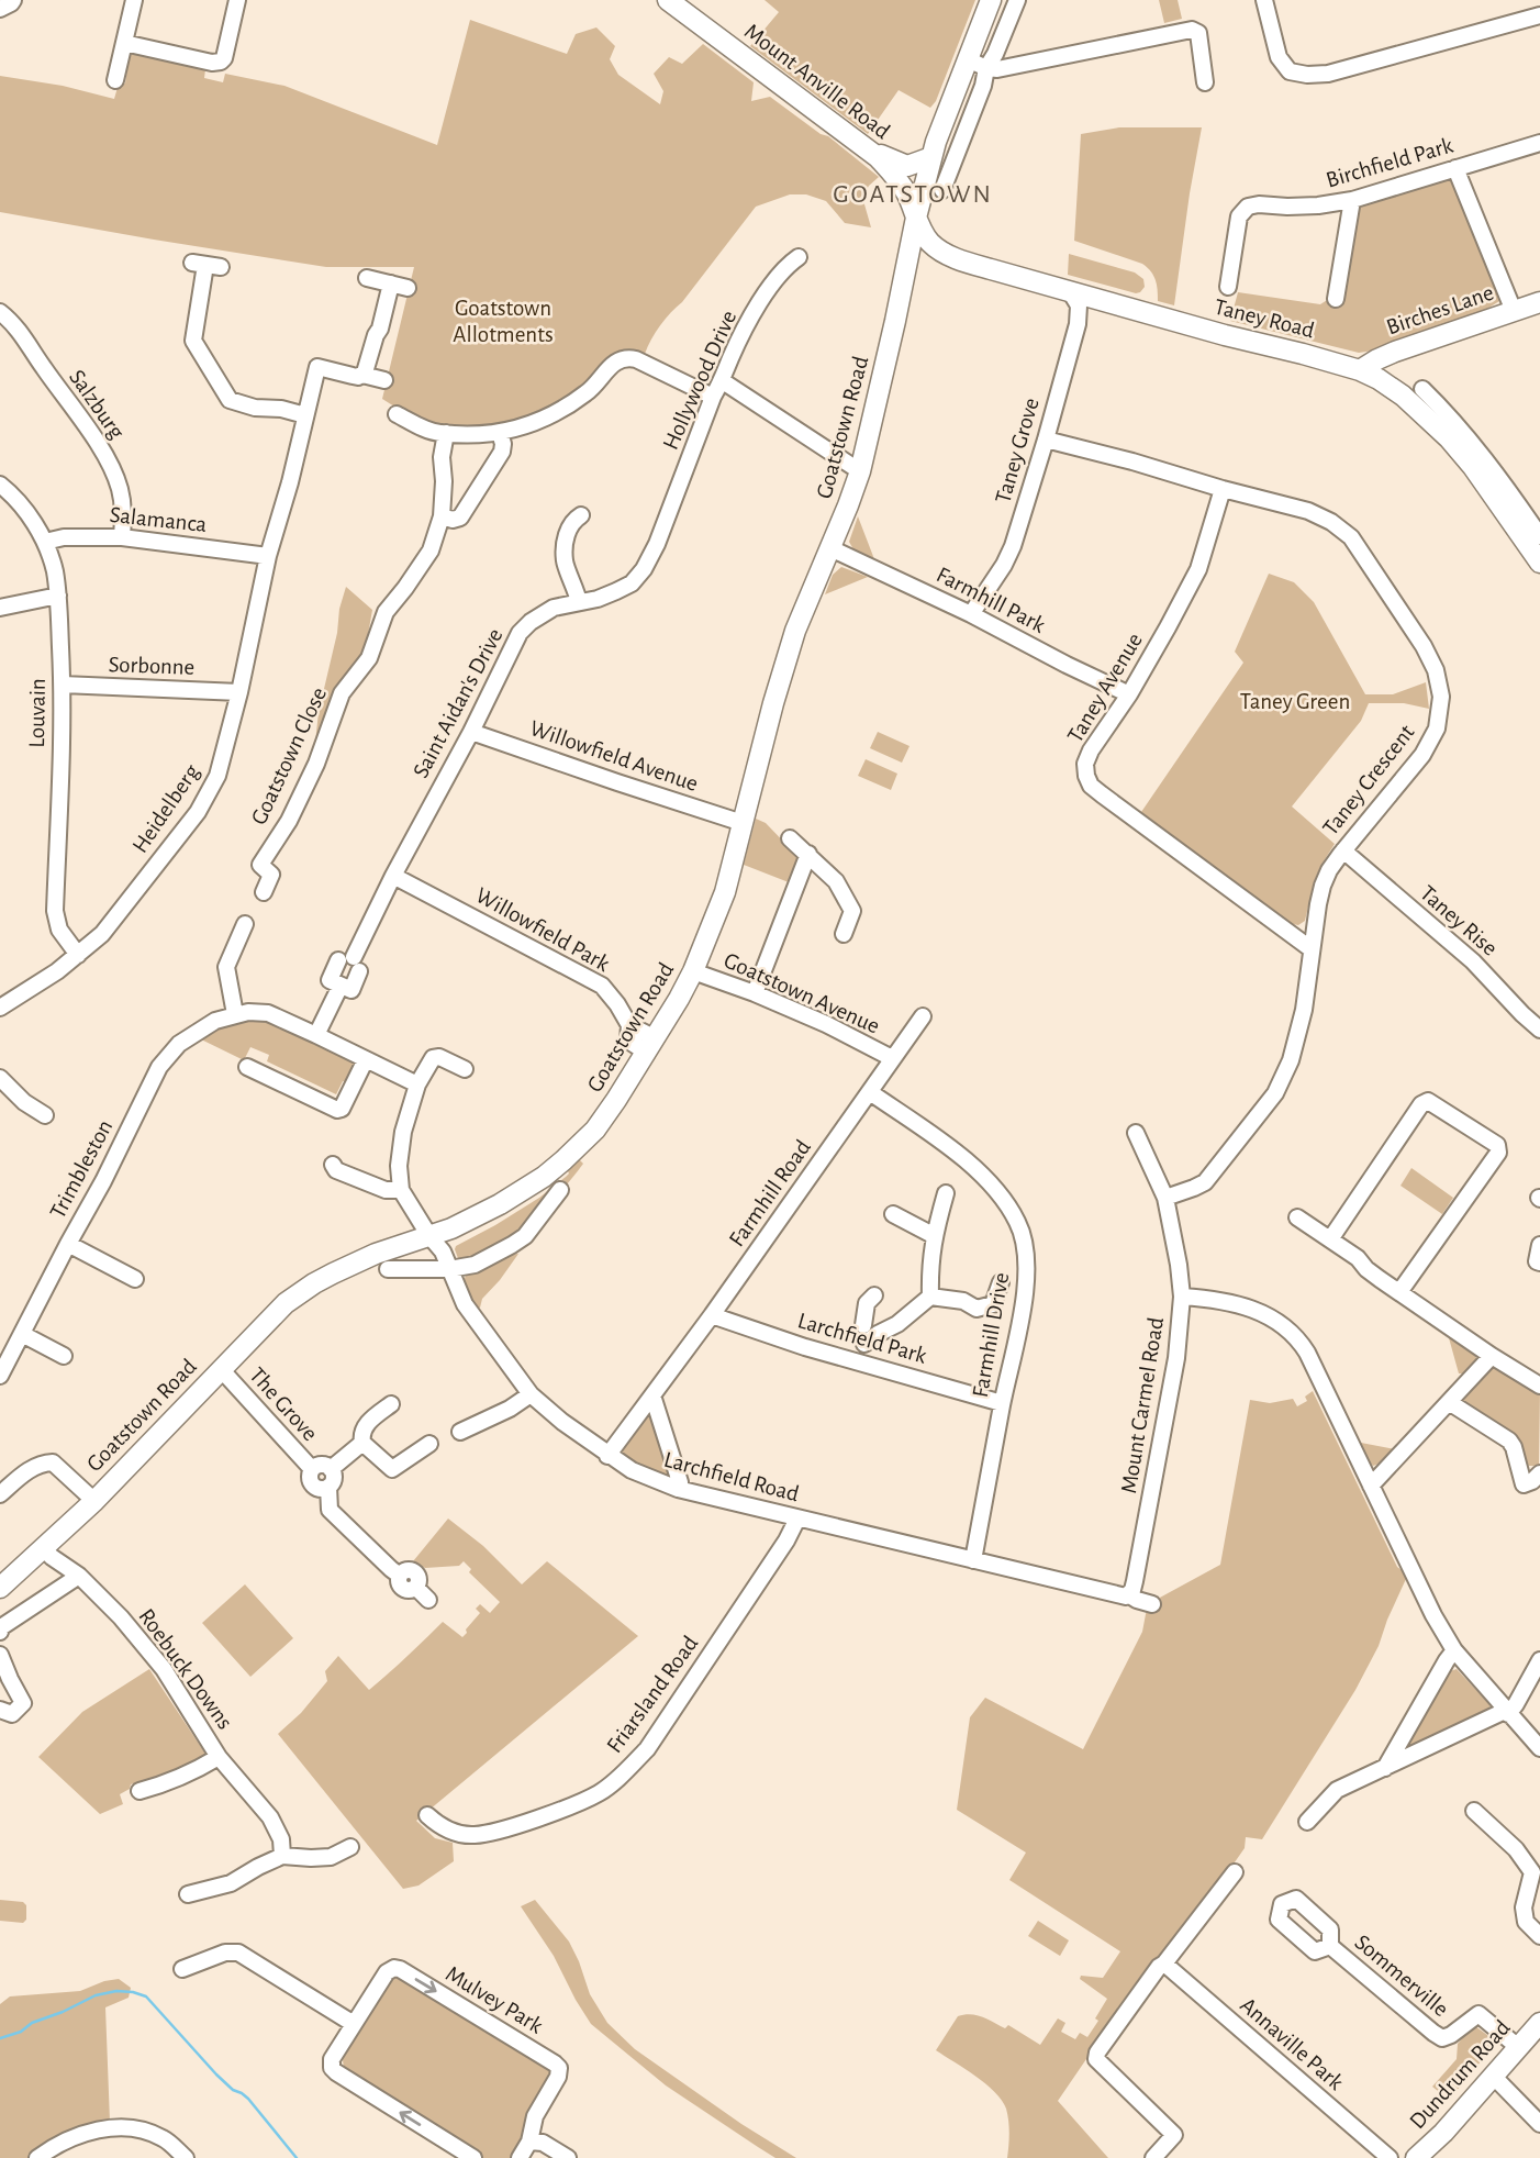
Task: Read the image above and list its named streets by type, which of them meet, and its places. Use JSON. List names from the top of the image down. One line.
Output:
{"streets":{"main road":["Mount Anville Road","Birches Lane","Taney Road","Goatstown Road","Dundrum Road"],"street":["Birchfield Park","Hollywood Drive","Salzburg","Taney Grove","Salamanca","Farmhill Park","Sorbonne","Taney Avenue","Saint Aidan's Drive","Louvain","Goatstown Close","Willowfield Avenue","Taney Crescent","Heidelberg","Taney Rise","Willowfield Park","Goatstown Avenue","Trimbleston","Farmhill Road","Farmhill Drive","Larchfield Park","The Grove","Mount Carmel Road","Larchfield Road","Roebuck Downs","Friarsland Road","Sommerville","Mulvey Park","Annaville Park"]},"crossings":[["Mount Anville Road","Taney Road"],["Mount Anville Road","Goatstown Road"],["Birches Lane","Taney Road"],["Taney Road","Goatstown Road"],["Taney Road","Taney Grove"],["Hollywood Drive","Saint Aidan's Drive"],["Salzburg","Salamanca"],["Goatstown Road","Farmhill Park"],["Goatstown Road","Willowfield Avenue"],["Goatstown Road","Willowfield Park"],["Goatstown Road","Goatstown Avenue"],["Goatstown Road","The Grove"],["Goatstown Road","Larchfield Road"],["Goatstown Road","Roebuck Downs"],["Taney Grove","Farmhill Park"],["Taney Grove","Taney Crescent"],["Salamanca","Louvain"],["Salamanca","Heidelberg"],["Farmhill Park","Taney Avenue"],["Sorbonne","Louvain"],["Sorbonne","Heidelberg"],["Taney Avenue","Taney Crescent"],["Saint Aidan's Drive","Willowfield Avenue"],["Saint Aidan's Drive","Willowfield Park"],["Louvain","Heidelberg"],["Taney Crescent","Taney Rise"],["Taney Crescent","Mount Carmel Road"],["Goatstown Avenue","Farmhill Road"],["Farmhill Road","Farmhill Drive"],["Farmhill Road","Larchfield Park"],["Farmhill Road","Larchfield Road"],["Farmhill Drive","Larchfield Park"],["Farmhill Drive","Larchfield Road"],["Mount Carmel Road","Larchfield Road"],["Larchfield Road","Friarsland Road"],["Sommerville","Dundrum Road"]],"districts":["GOATSTOWN"],"parks":["Goatstown Allotments","Taney Green"]}
